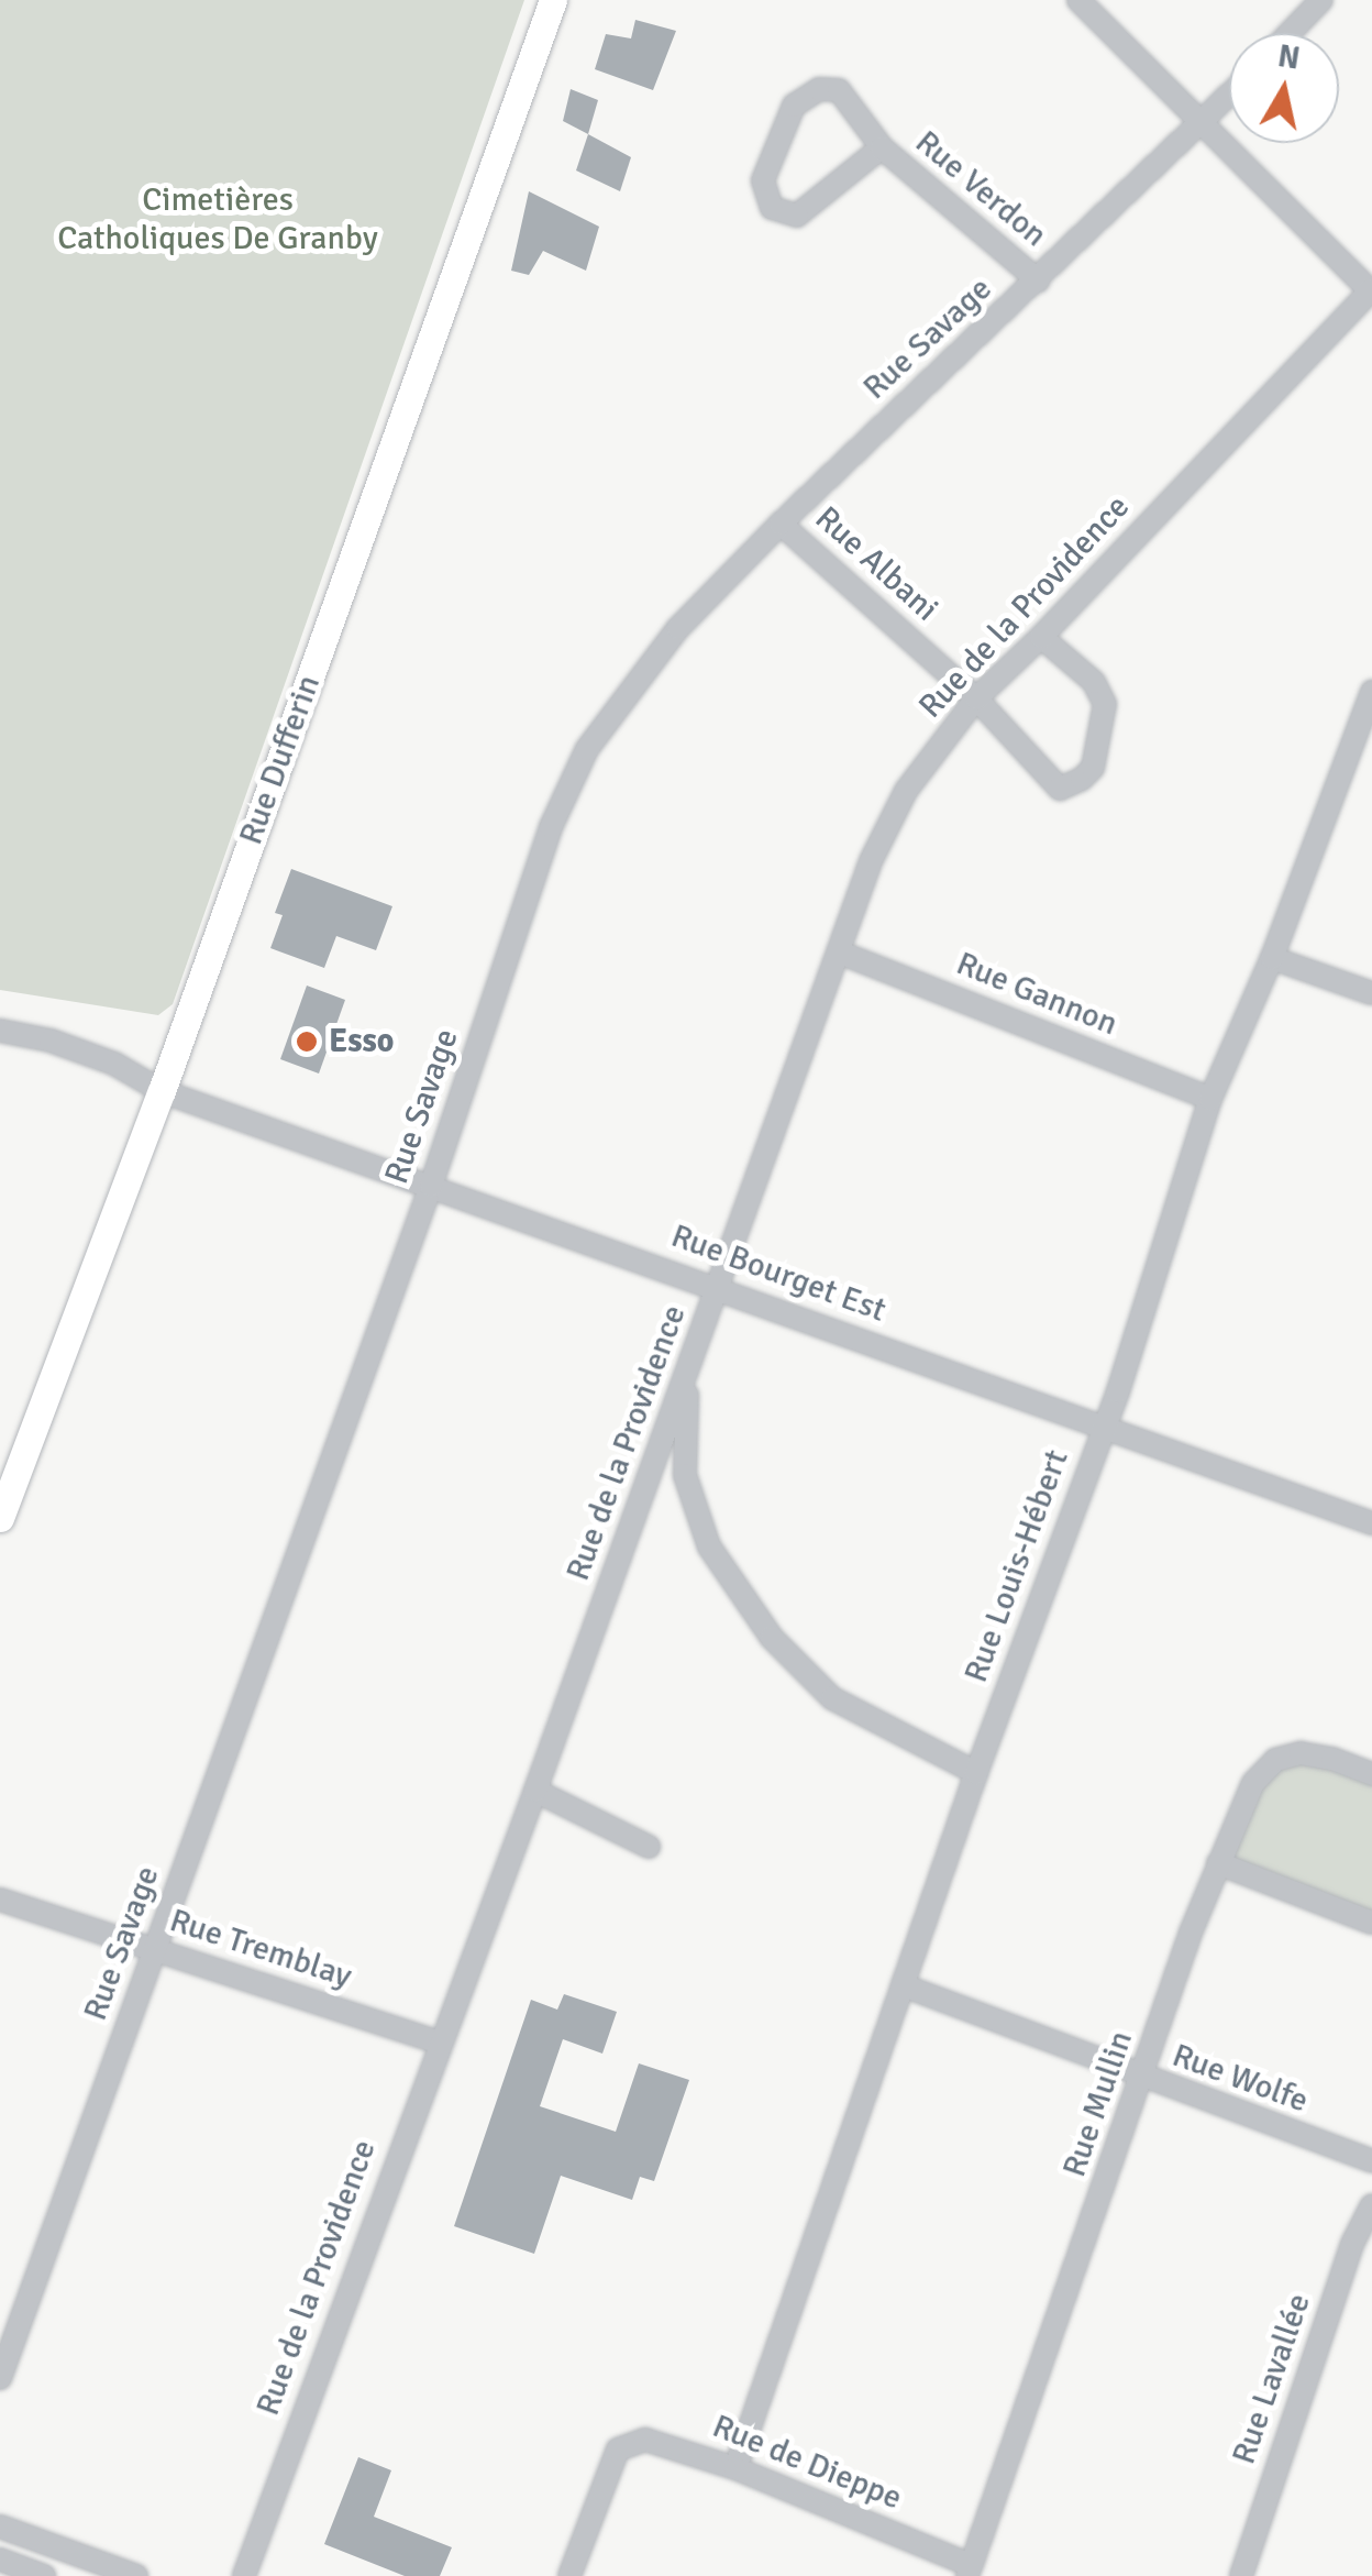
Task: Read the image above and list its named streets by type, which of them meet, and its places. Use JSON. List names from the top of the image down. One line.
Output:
{"streets":{"main road":["Rue Dufferin"],"street":["Rue Verdon","Rue Savage","Rue Albani","Rue de la Providence","Rue Gannon","Rue Bourget Est","Rue Louis-Hébert","Rue Tremblay","Rue Wolfe","Rue Mullin","Rue Lavallée","Rue de Dieppe"]},"crossings":[["Rue Verdon","Rue Savage"],["Rue Savage","Rue Albani"],["Rue Savage","Rue Bourget Est"],["Rue Savage","Rue Tremblay"],["Rue Albani","Rue de la Providence"],["Rue de la Providence","Rue Gannon"],["Rue de la Providence","Rue Bourget Est"],["Rue de la Providence","Rue Tremblay"],["Rue Dufferin","Rue Bourget Est"],["Rue Gannon","Rue Louis-Hébert"],["Rue Bourget Est","Rue Louis-Hébert"],["Rue Louis-Hébert","Rue Wolfe"],["Rue Louis-Hébert","Rue de Dieppe"],["Rue Wolfe","Rue Mullin"],["Rue Mullin","Rue de Dieppe"]],"parks":["Cimetières Catholiques De Granby"],"places":["Esso"],"north":"top"}
